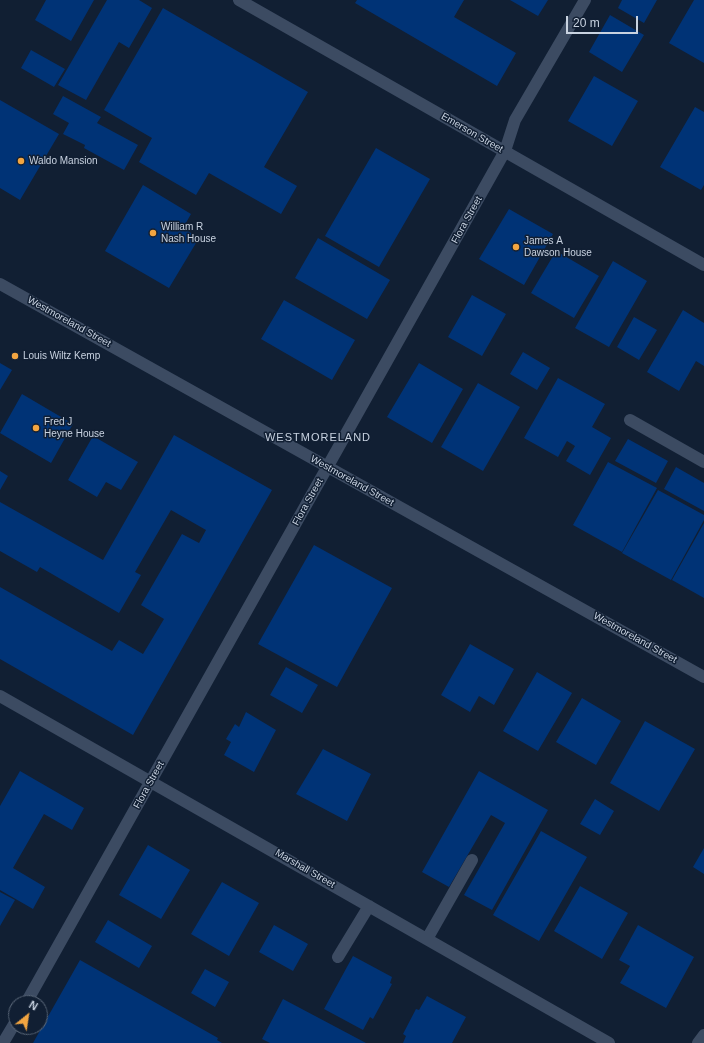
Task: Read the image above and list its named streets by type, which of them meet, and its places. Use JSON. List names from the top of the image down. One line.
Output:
{"streets":{"street":["Emerson Street","Flora Street","Westmoreland Street","Marshall Street"]},"crossings":[["Emerson Street","Flora Street"],["Flora Street","Westmoreland Street"],["Flora Street","Marshall Street"]],"districts":["WESTMORELAND"],"places":["Waldo Mansion","William R Nash House","James A Dawson House","Louis Wiltz Kemp","Fred J Heyne House"],"scale_bar":"20 m","north":"top right"}
